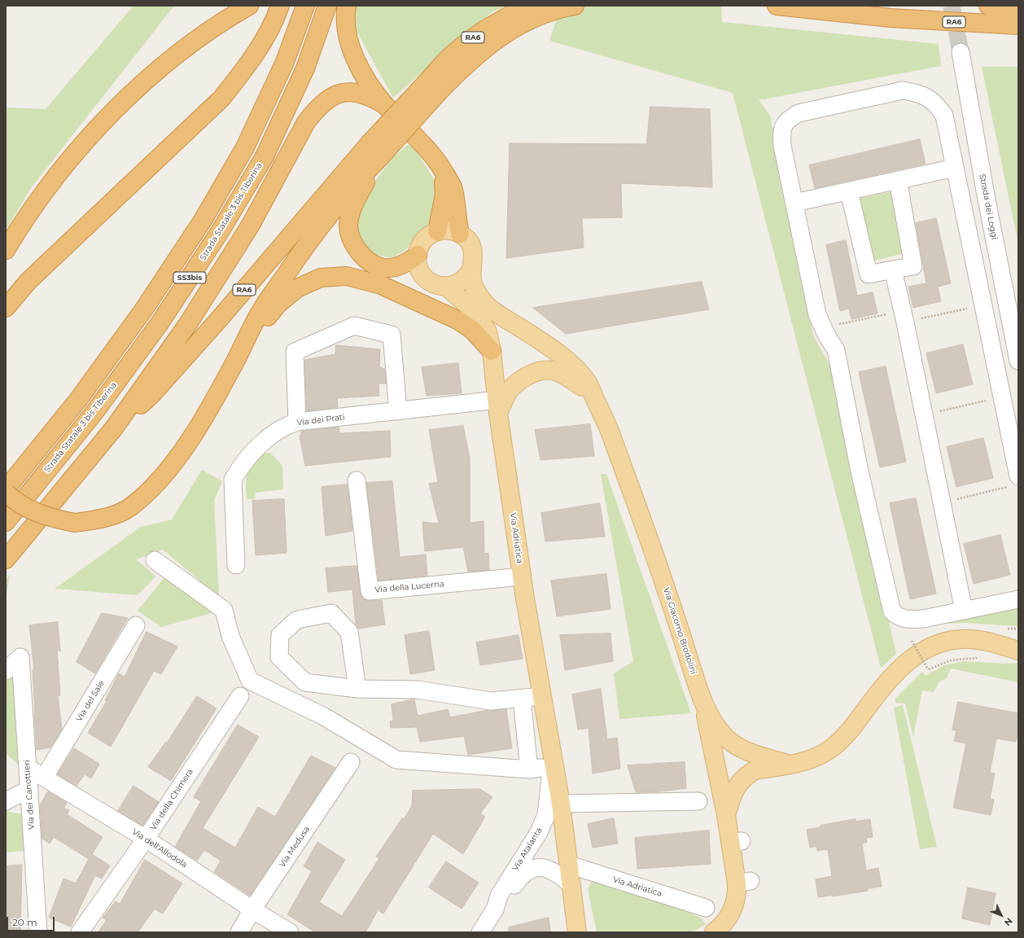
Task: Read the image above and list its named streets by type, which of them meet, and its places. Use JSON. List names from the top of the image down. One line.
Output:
{"streets":{"highway":["RA6","Strada Statale 3 bis Tiberina","SS3bis"],"main road":["Via Adriatica","Via Giacomo Brodolini"],"street":["Strada dei Loggi","Via dei Prati","Via della Lucerna","Via del Sale","Via dei Canottieri","Via della Chimera","Via Medusa","Via dell'Allodola","Via Atalanta"]},"crossings":[["Via dei Prati","Via Adriatica"],["Via Adriatica","Via della Lucerna"],["Via Adriatica","Via Giacomo Brodolini"],["Via Adriatica","Via Atalanta"],["Via del Sale","Via dell'Allodola"],["Via dei Canottieri","Via dell'Allodola"],["Via della Chimera","Via dell'Allodola"],["Via Medusa","Via dell'Allodola"]],"scale_bar":"20 m","north":"bottom right"}
